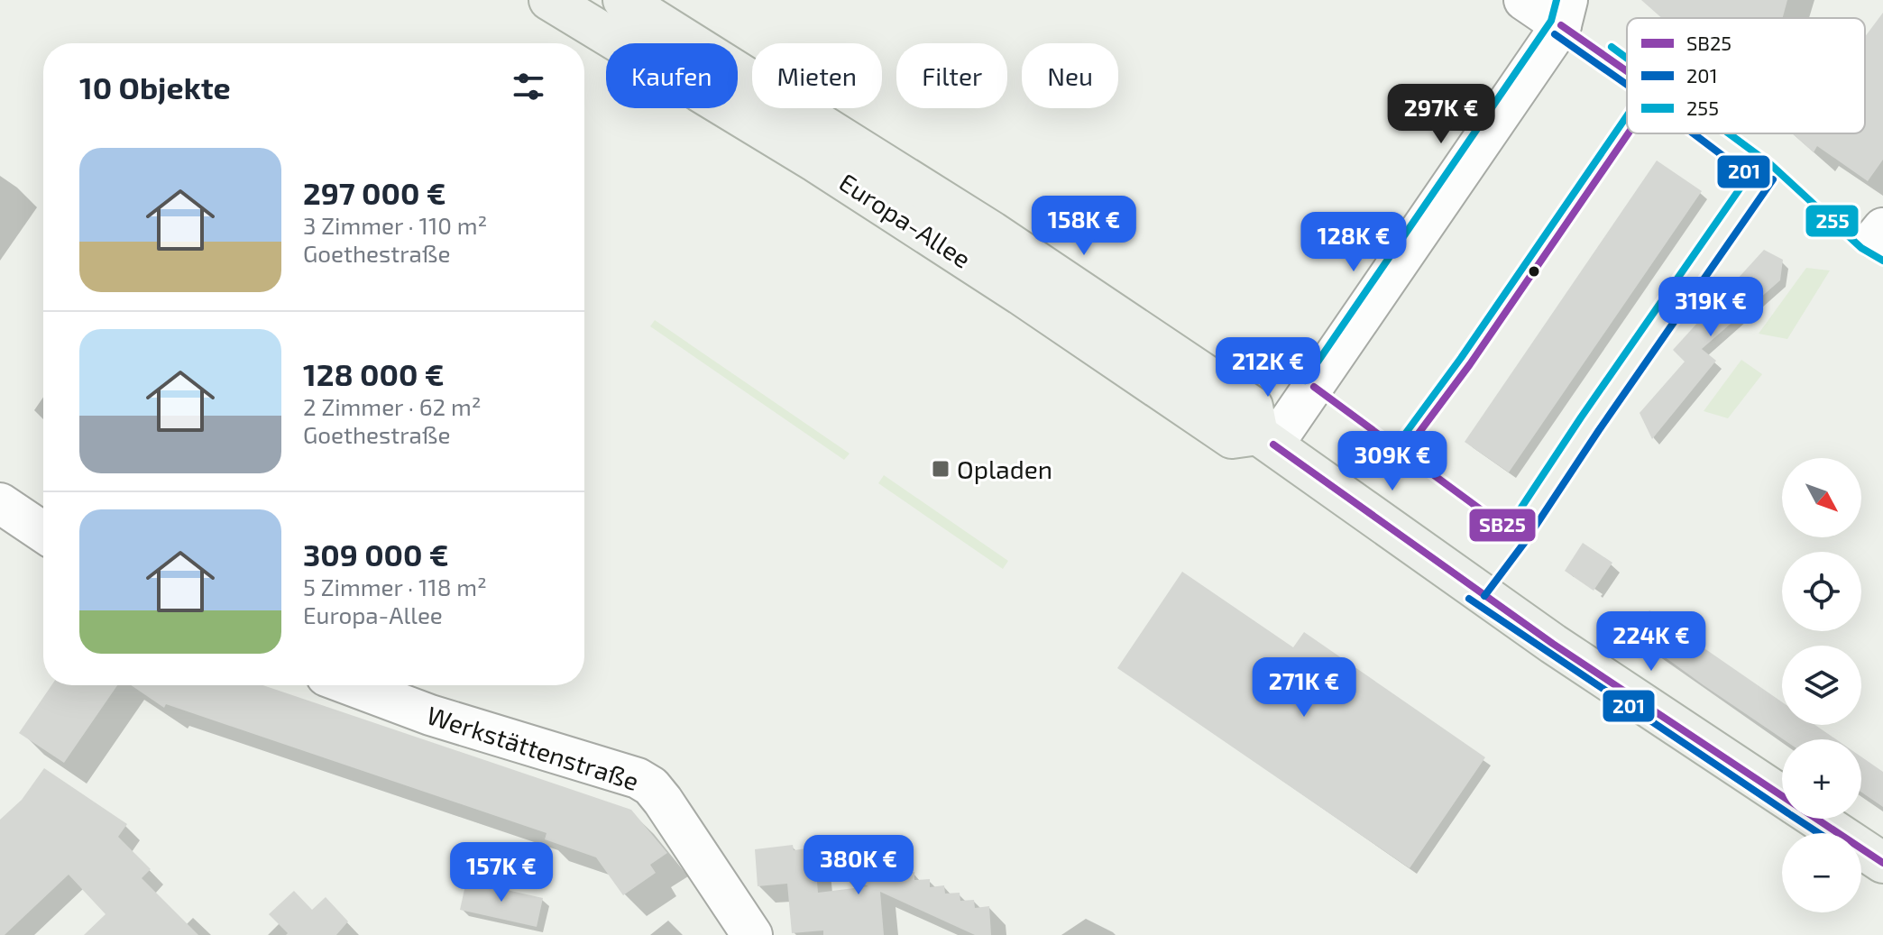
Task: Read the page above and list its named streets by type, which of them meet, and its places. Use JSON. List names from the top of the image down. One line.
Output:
{"streets":{"main road":["Europa-Allee"],"street":["Werkstättenstraße"]},"places":{"transit":["Opladen"]},"lines":["transit line 255","transit line SB25","transit line 201"],"legend":["SB25","201","255"],"north":"bottom right","page":{"chip":["Kaufen","Mieten","Filter","Neu"],"heading":"10 Objekte","price":["297K €","158K €","128K €","319K €","212K €","309K €","224K €","271K €","380K €","157K €"],"list":[{"name":"297 000 €","note":"3 Zimmer · 110 m² · Goethestraße"},{"name":"128 000 €","note":"2 Zimmer · 62 m² · Goethestraße"},{"name":"309 000 €","note":"5 Zimmer · 118 m² · Europa-Allee"}],"map_buttons":["+","−"]}}
